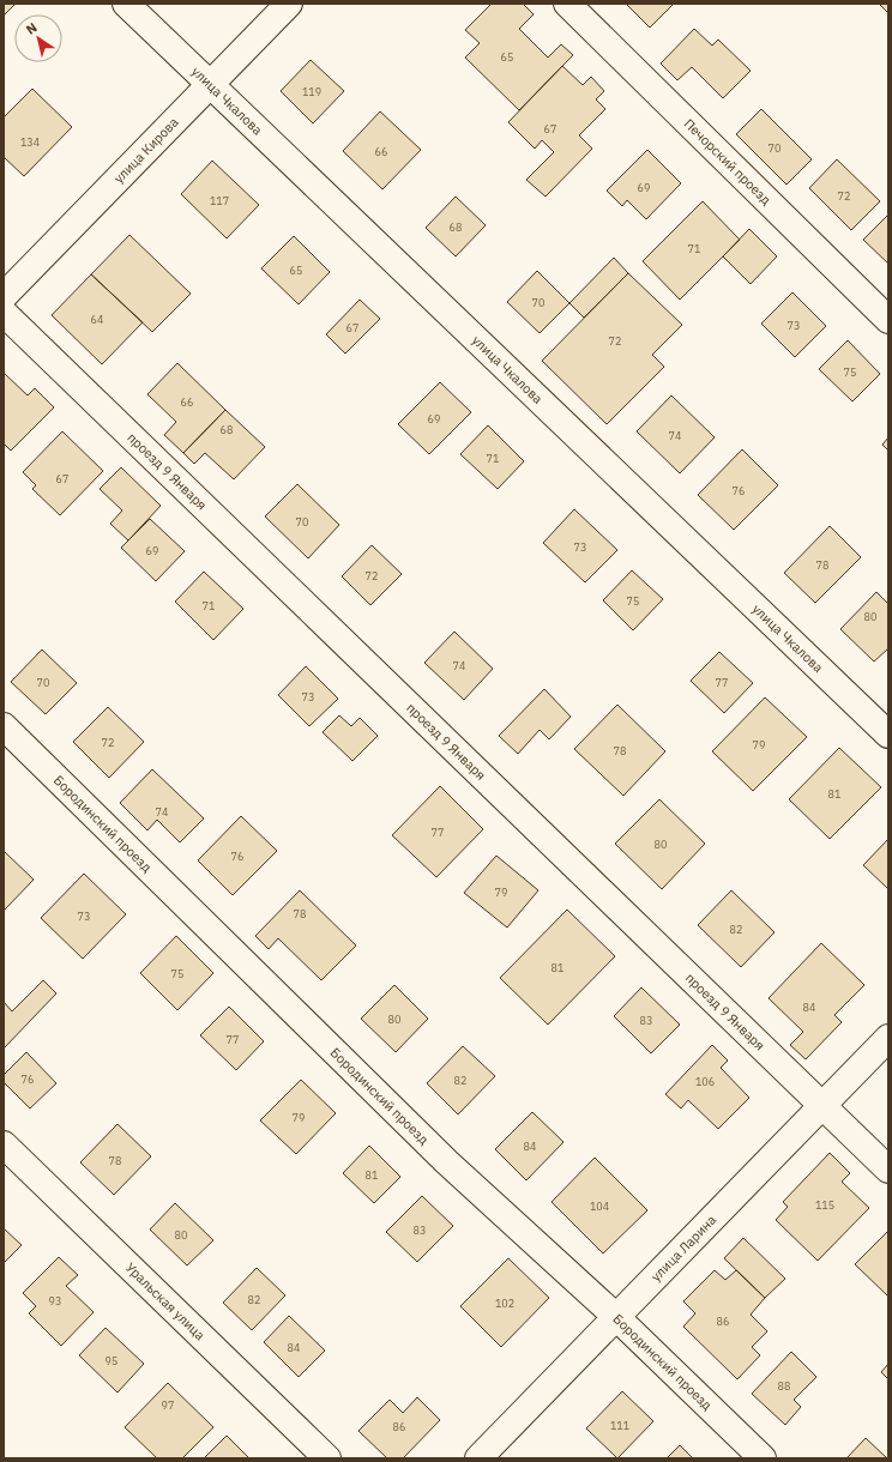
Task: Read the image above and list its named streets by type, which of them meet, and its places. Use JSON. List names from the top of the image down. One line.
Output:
{"streets":{"street":["улица Чкалова","улица Кирова","Печорский проезд","проезд 9 Января","Бородинский проезд","улица Ларина","Уральская улица"]},"crossings":[["улица Чкалова","улица Кирова"],["проезд 9 Января","улица Ларина"],["Бородинский проезд","улица Ларина"]],"house_numbers":["65","119","67","134","70","66","69","72","117","68","71","65","70","64","73","67","72","75","66","69","68","74","71","67","76","70","73","69","78","72","75","71","80","74","70","77","73","72","79","78","81","74","77","80","76","79","78","73","82","81","75","84","80","83","77","76","82","106","79","84","78","81","115","104","83","80","82","93","102","86","84","95","88","97","111","86"],"north":"top left"}
